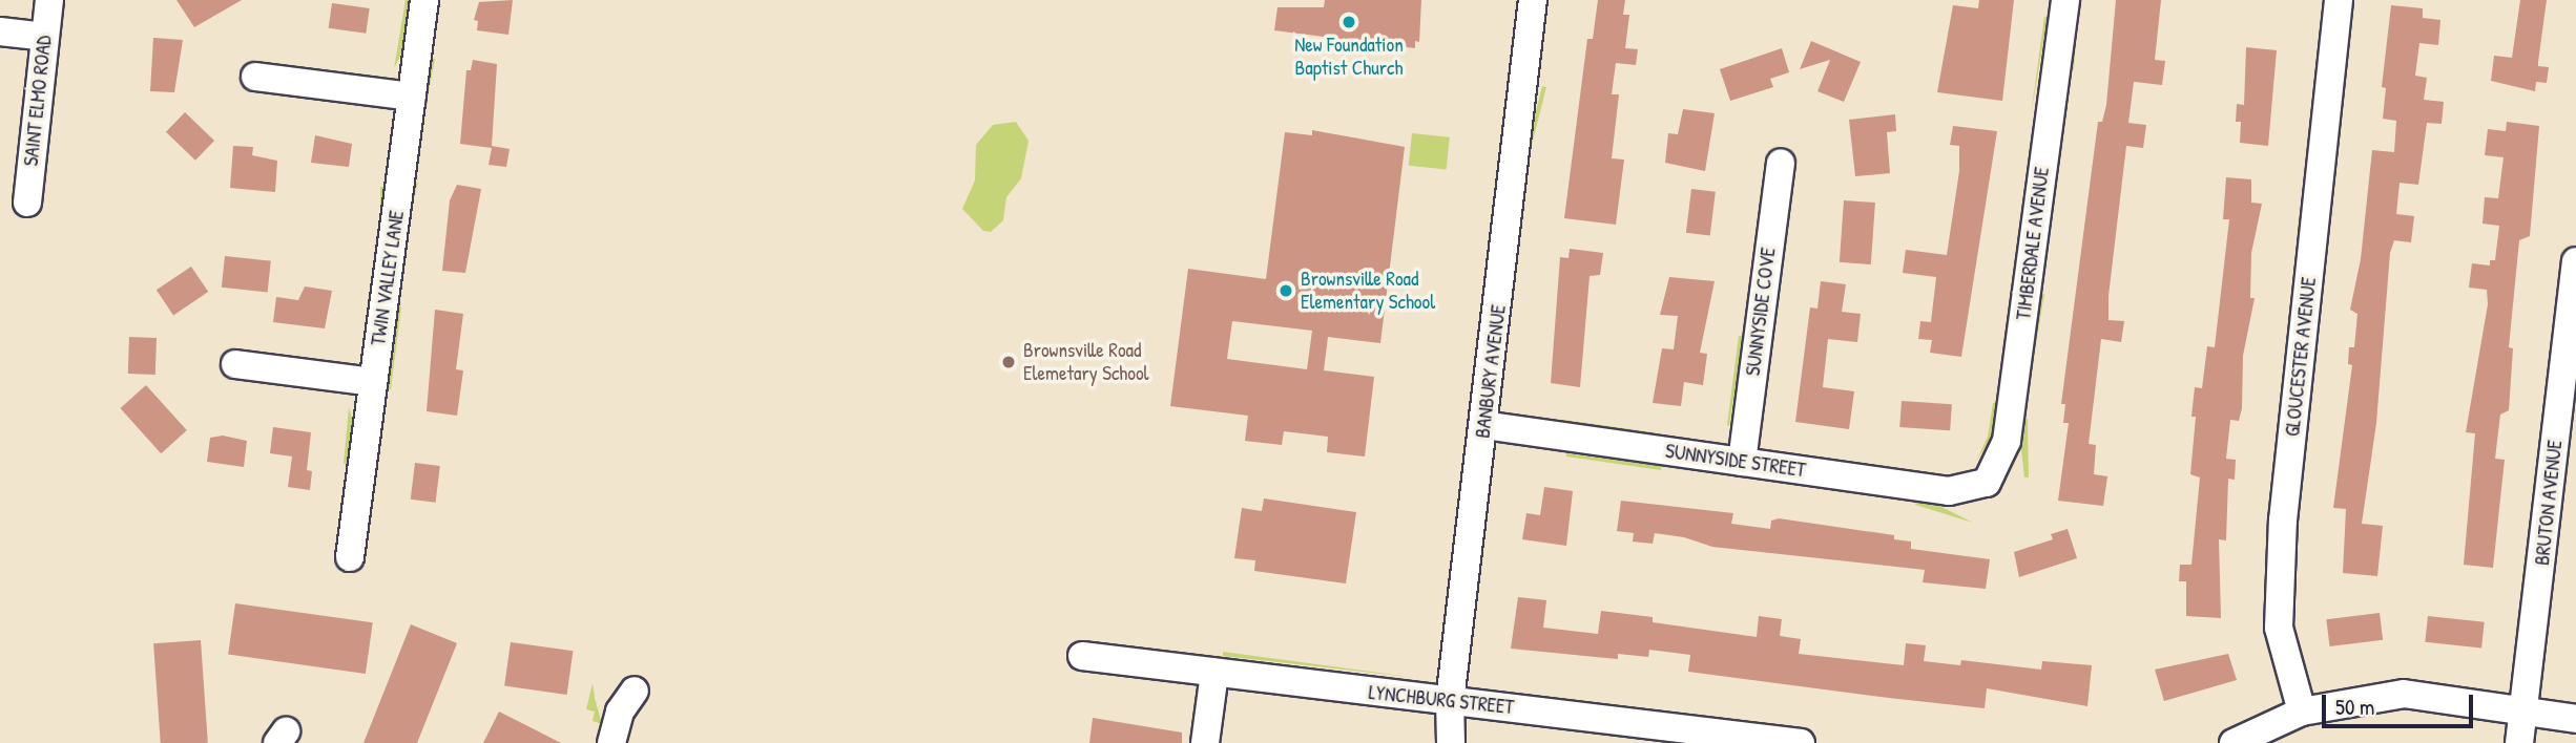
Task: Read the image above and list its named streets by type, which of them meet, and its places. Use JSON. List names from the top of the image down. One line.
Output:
{"streets":{"street":["SAINT ELMO ROAD","TIMBERDALE AVENUE","TWIN VALLEY LANE","SUNNYSIDE COVE","GLOUCESTER AVENUE","BANBURY AVENUE","SUNNYSIDE STREET","BRUTON AVENUE","LYNCHBURG STREET"]},"crossings":[["TIMBERDALE AVENUE","SUNNYSIDE STREET"],["SUNNYSIDE COVE","SUNNYSIDE STREET"],["BANBURY AVENUE","SUNNYSIDE STREET"],["BANBURY AVENUE","LYNCHBURG STREET"]],"places":["New Foundation Baptist Church","Brownsville Road Elementary School","Brownsville Road Elemetary School"],"scale_bar":"50 m"}
